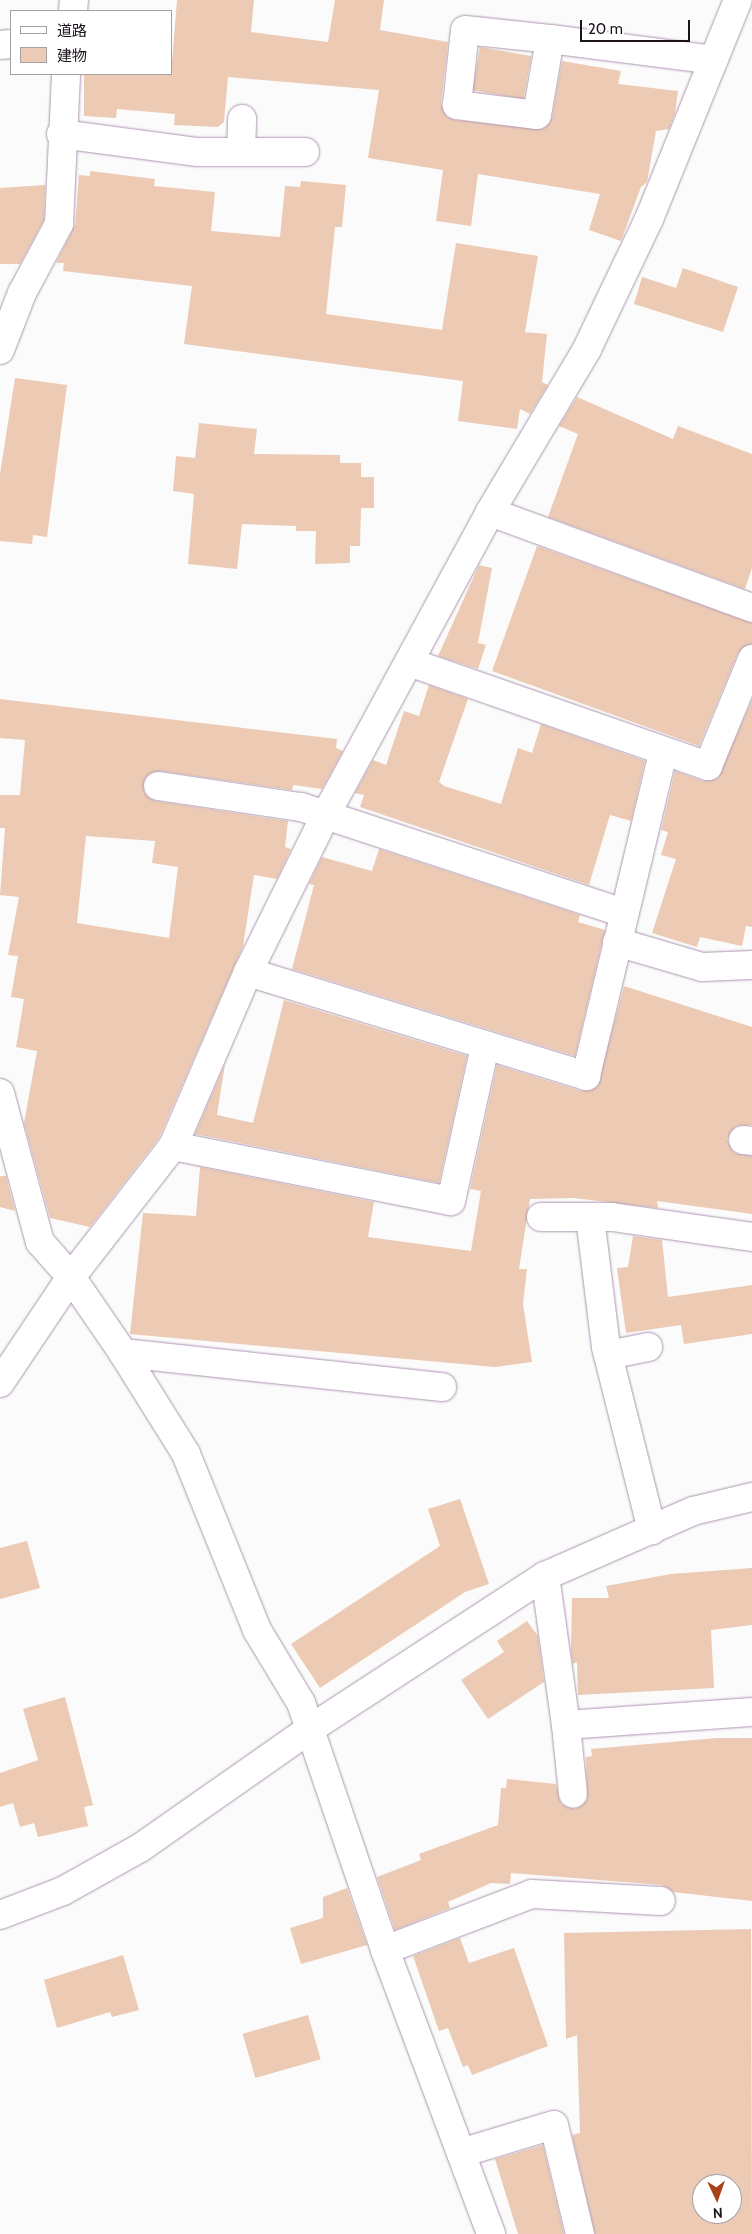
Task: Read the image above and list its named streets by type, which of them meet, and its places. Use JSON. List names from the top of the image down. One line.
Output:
{"legend":["道路","建物"],"scale_bar":"20 m","north":"bottom"}
